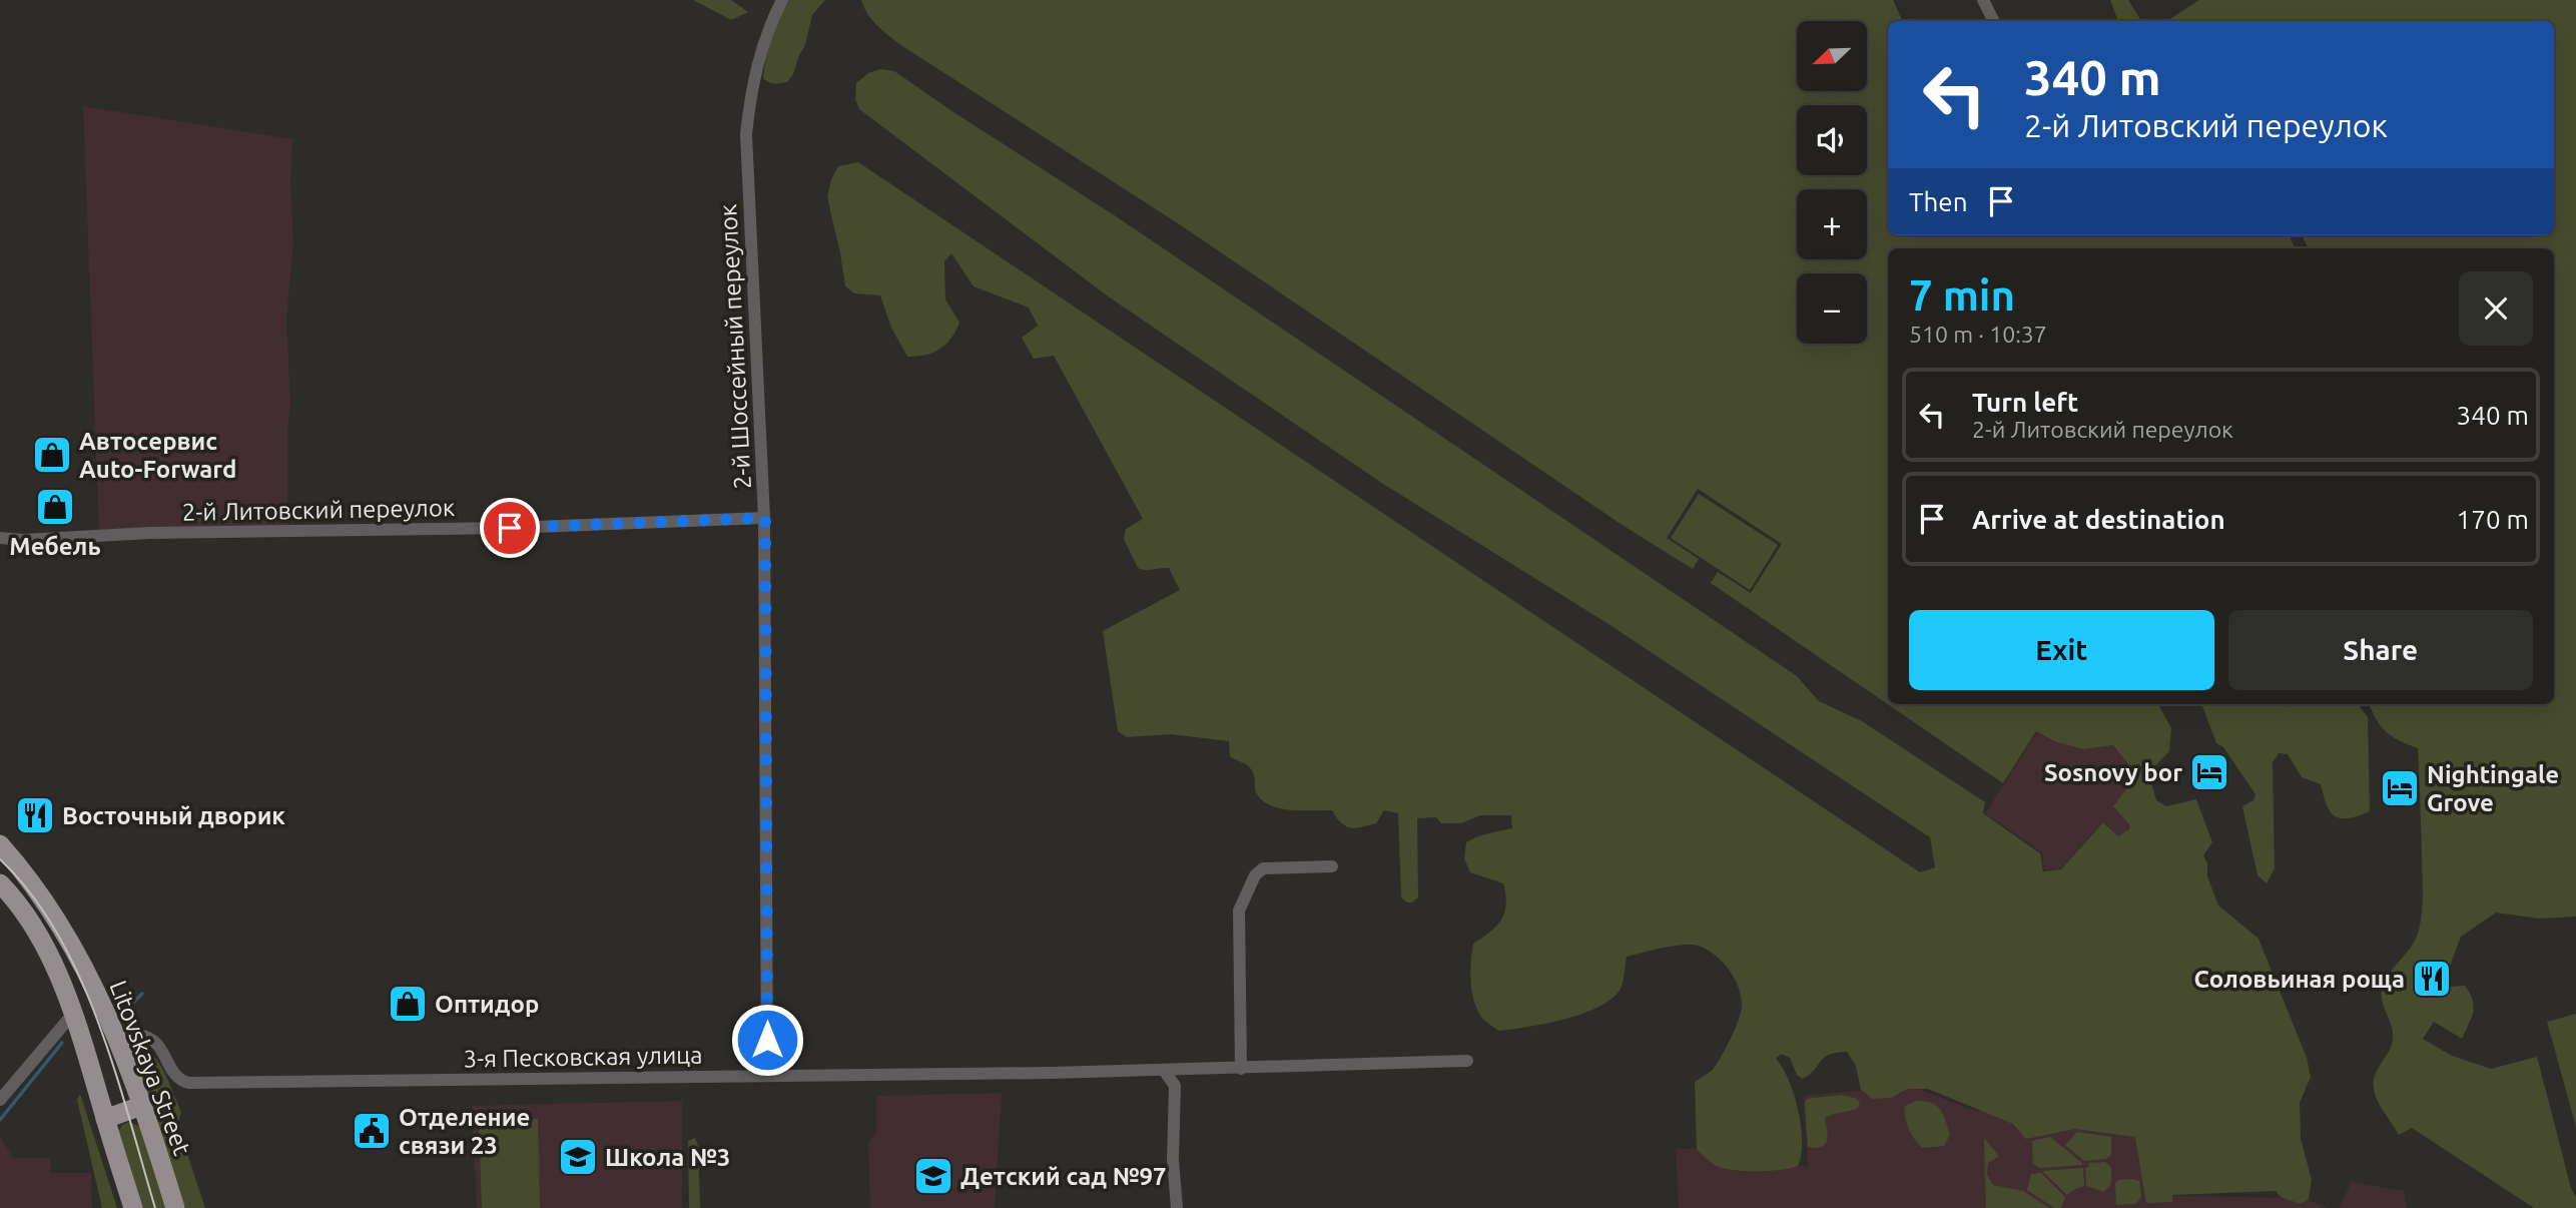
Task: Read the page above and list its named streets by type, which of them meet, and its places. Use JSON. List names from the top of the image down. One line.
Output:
{"streets":{"main road":["Litovskaya Street"],"street":["2-й Шоссейный переулок","2-й Литовский переулок","3-я Песковская улица"]},"crossings":[["2-й Шоссейный переулок","2-й Литовский переулок"],["2-й Шоссейный переулок","3-я Песковская улица"],["3-я Песковская улица","Litovskaya Street"]],"places":{"shop":["Автосервис Auto-Forward","Мебель","Оптидор"],"hotel":["Sosnovy bor","Nightingale Grove"],"restaurant":["Восточный дворик","Соловьиная роща"],"public building":["Отделение связи 23"],"school or university":["Школа №3","Детский сад №97"]},"north":"bottom left","page":{"map_buttons":["+","−"],"turn":["340 m","2-й Литовский переулок"],"then":"Then","heading":["7 min","510 m · 10:37"],"list":[{"name":"Turn left","note":"2-й Литовский переулок","value":"340 m"},{"name":"Arrive at destination","value":"170 m"}],"buttons":["Exit","Share"]}}
